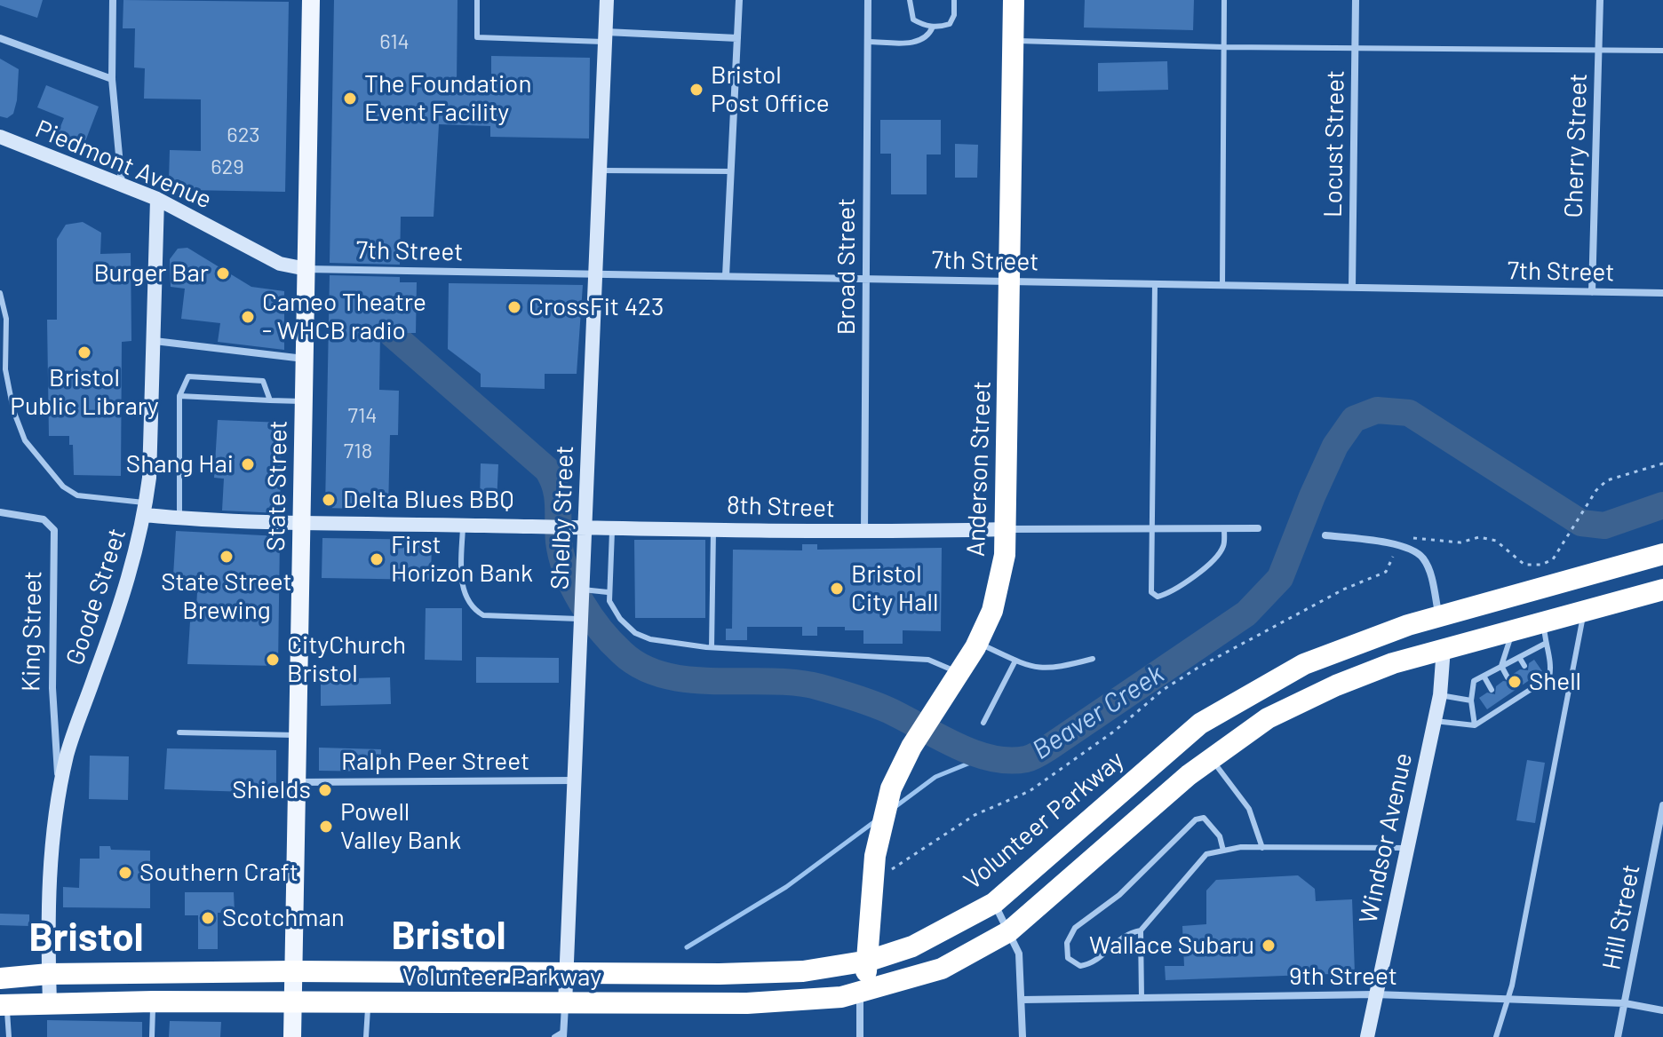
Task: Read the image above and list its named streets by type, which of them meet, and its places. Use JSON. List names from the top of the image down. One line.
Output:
{"streets":{"highway":["Anderson Street","Volunteer Parkway"],"main road":["State Street"],"street":["Locust Street","Cherry Street","Piedmont Avenue","7th Street","Broad Street","8th Street","Shelby Street","Goode Street","King Street","Ralph Peer Street","Windsor Avenue","Hill Street","9th Street"]},"crossings":[["Locust Street","7th Street"],["Cherry Street","7th Street"],["Piedmont Avenue","7th Street"],["Piedmont Avenue","State Street"],["Piedmont Avenue","Goode Street"],["7th Street","Broad Street"],["7th Street","Anderson Street"],["7th Street","State Street"],["7th Street","Shelby Street"],["Broad Street","8th Street"],["Anderson Street","8th Street"],["Anderson Street","Volunteer Parkway"],["State Street","8th Street"],["State Street","Ralph Peer Street"],["State Street","Volunteer Parkway"],["8th Street","Shelby Street"],["Shelby Street","Ralph Peer Street"],["Shelby Street","Volunteer Parkway"],["Goode Street","King Street"],["Goode Street","Volunteer Parkway"],["Volunteer Parkway","Windsor Avenue"],["Windsor Avenue","9th Street"],["Hill Street","9th Street"]],"districts":["Bristol","Bristol"],"water":["Beaver Creek"],"places":["Bristol Post Office","The Foundation Event Facility","Burger Bar","CrossFit 423","Cameo Theatre - WHCB radio","Bristol Public Library","Shang Hai","Delta Blues BBQ","State Street Brewing","First Horizon Bank","Bristol City Hall","CityChurch Bristol","Shell","Shields","Powell Valley Bank","Southern Craft","Scotchman","Wallace Subaru"],"house_numbers":["614","623","629","714","718"]}
